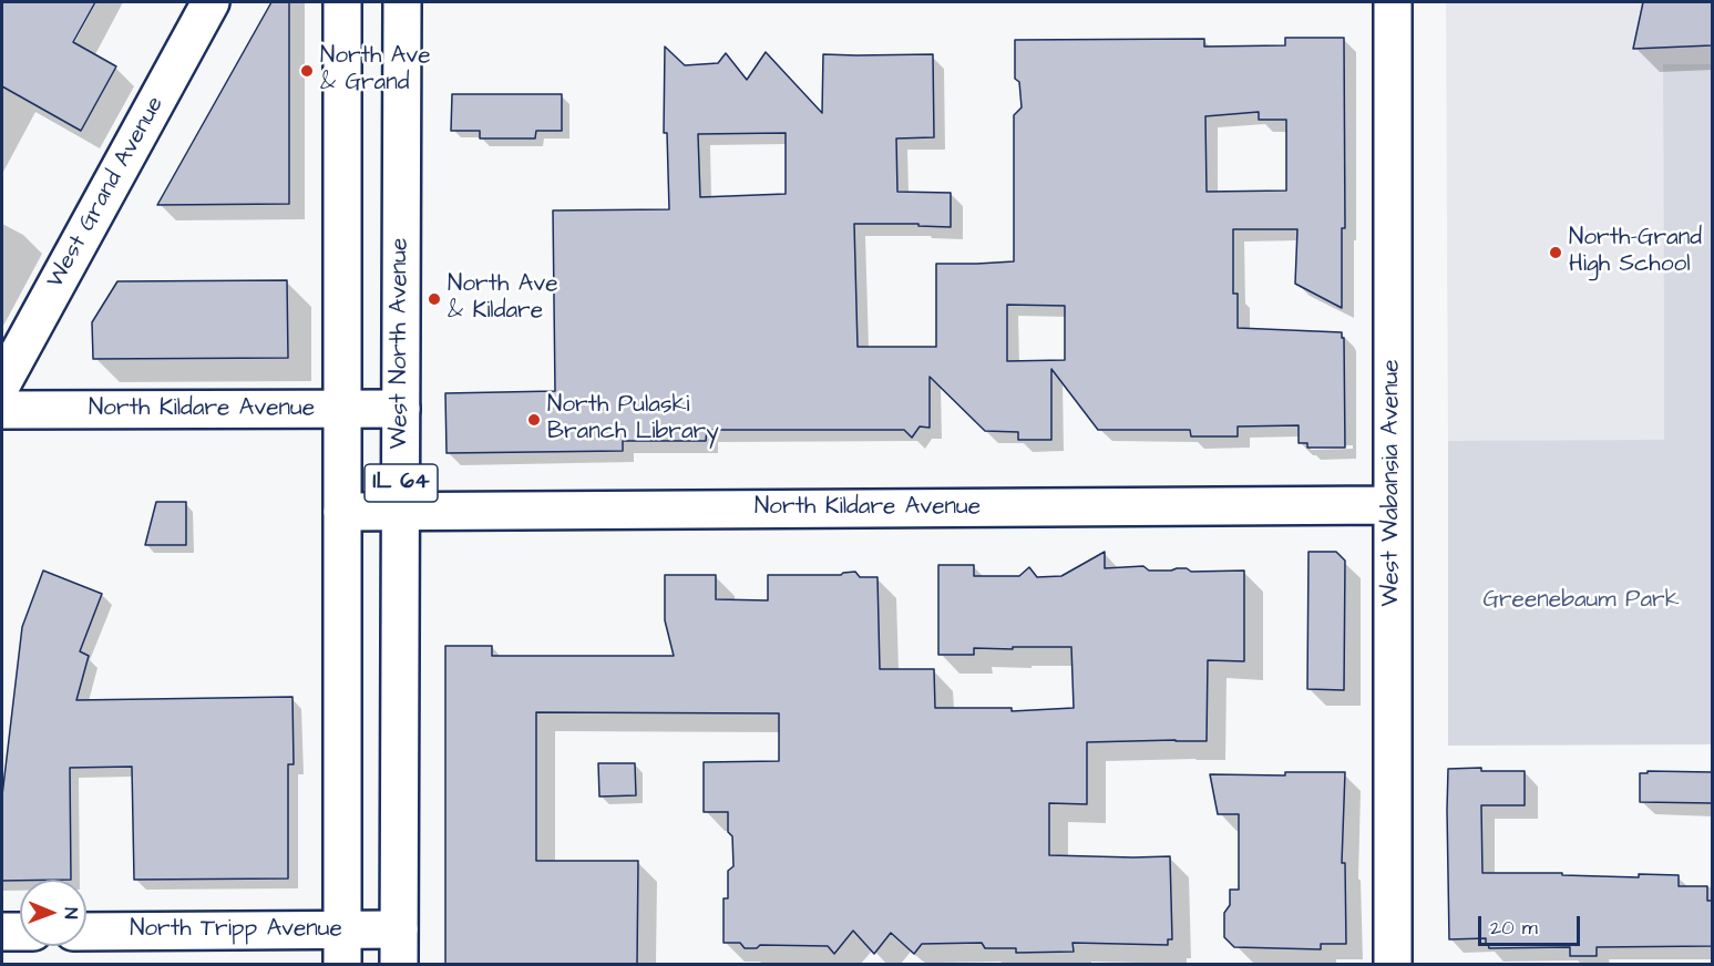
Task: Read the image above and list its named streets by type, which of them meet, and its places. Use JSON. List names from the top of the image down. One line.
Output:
{"streets":{"street":["West Grand Avenue","West North Avenue","North Kildare Avenue","IL 64","West Wabansia Avenue","North Tripp Avenue"]},"crossings":[["West North Avenue","North Kildare Avenue"],["West North Avenue","North Tripp Avenue"],["North Kildare Avenue","IL 64"],["North Kildare Avenue","West Wabansia Avenue"],["IL 64","North Tripp Avenue"]],"parks":["Greenebaum Park"],"places":["North Ave & Grand","North-Grand High School","North Ave & Kildare","North Pulaski Branch Library"],"scale_bar":"20 m","north":"right"}
